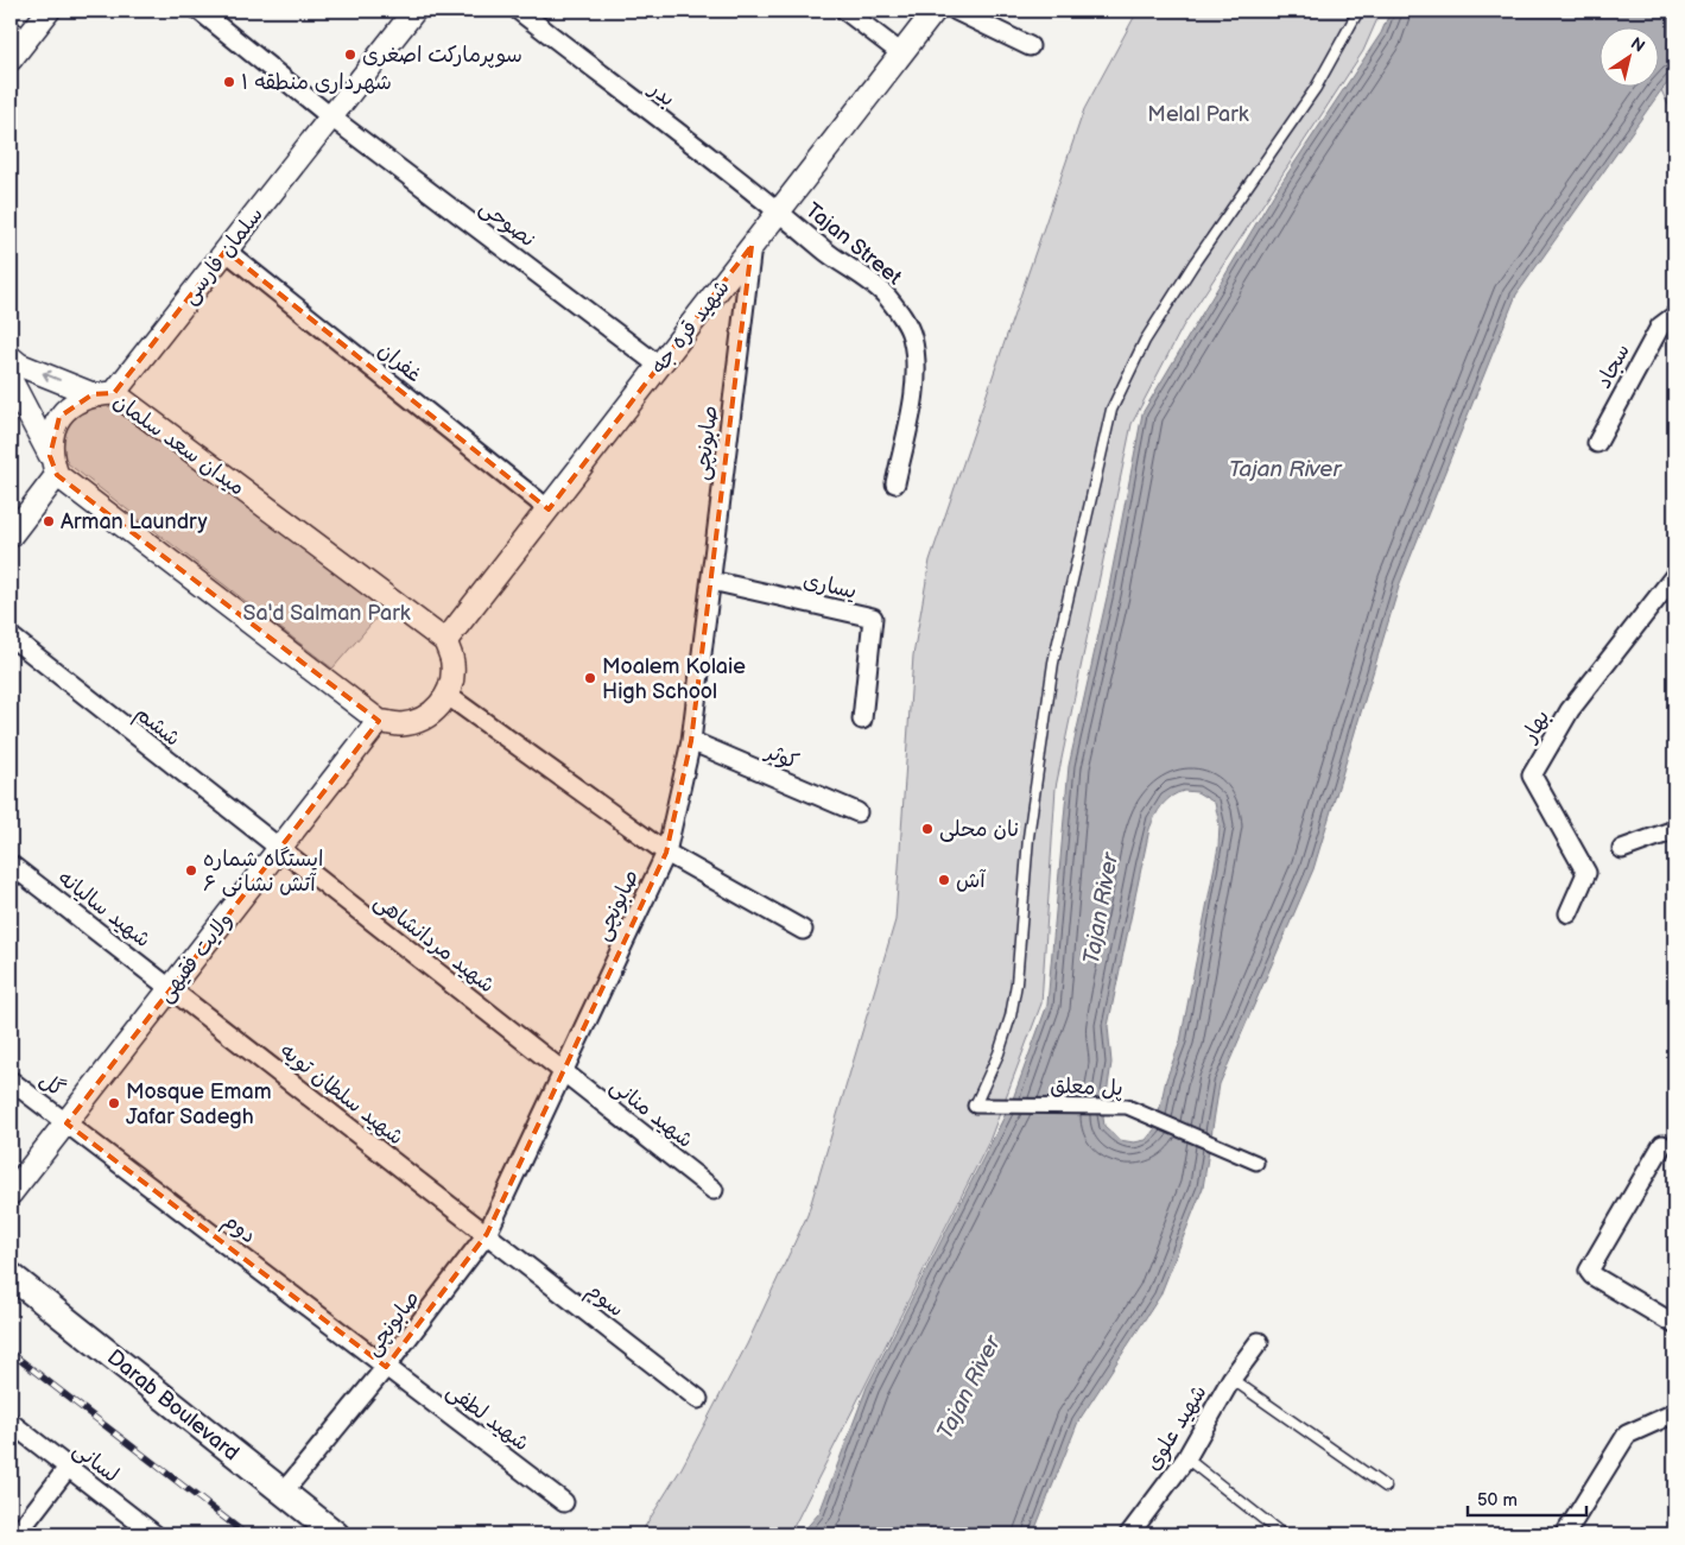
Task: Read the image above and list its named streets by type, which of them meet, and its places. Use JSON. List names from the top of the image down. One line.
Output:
{"streets":{"main road":["Darab Boulevard"],"street":["بدر","نصوحی","Tajan Street","سلمان فارسی","شهید قره جه","غفران","سجاد","صابونچی","میدان سعد سلمان","یساری","ششم","بهار","کوثر","شهید سالیانه","شهید مردانشاهی","ولایت فقیهی","گل","پل معلق","شهید سلطان تویه","شهید منانی","دوم","سوم","شهید لطفی","شهید علوی","لسانی"]},"crossings":[["بدر","Tajan Street"],["بدر","شهید قره جه"],["نصوحی","سلمان فارسی"],["نصوحی","شهید قره جه"],["Tajan Street","شهید قره جه"],["سلمان فارسی","غفران"],["سلمان فارسی","میدان سعد سلمان"],["شهید قره جه","غفران"],["شهید قره جه","صابونچی"],["شهید قره جه","میدان سعد سلمان"],["صابونچی","یساری"],["صابونچی","کوثر"],["صابونچی","شهید مردانشاهی"],["صابونچی","شهید سلطان تویه"],["صابونچی","شهید منانی"],["صابونچی","دوم"],["صابونچی","سوم"],["صابونچی","Darab Boulevard"],["صابونچی","شهید لطفی"],["ششم","شهید مردانشاهی"],["ششم","ولایت فقیهی"],["شهید سالیانه","ولایت فقیهی"],["شهید سالیانه","شهید سلطان تویه"],["شهید مردانشاهی","ولایت فقیهی"],["شهید مردانشاهی","شهید منانی"],["ولایت فقیهی","گل"],["ولایت فقیهی","شهید سلطان تویه"],["ولایت فقیهی","دوم"],["گل","دوم"],["شهید سلطان تویه","سوم"],["دوم","شهید لطفی"]],"water":["Tajan River"],"parks":["Melal Park","Sa'd Salman Park"],"places":["سوپرمارکت اصغری","شهرداری منطقه ۱","Arman Laundry","Moalem Kolaie High School","نان محلی","ایستگاه شماره ۶ آتش نشانی","آش","Mosque Emam Jafar Sadegh"],"scale_bar":"50 m","north":"top right"}
